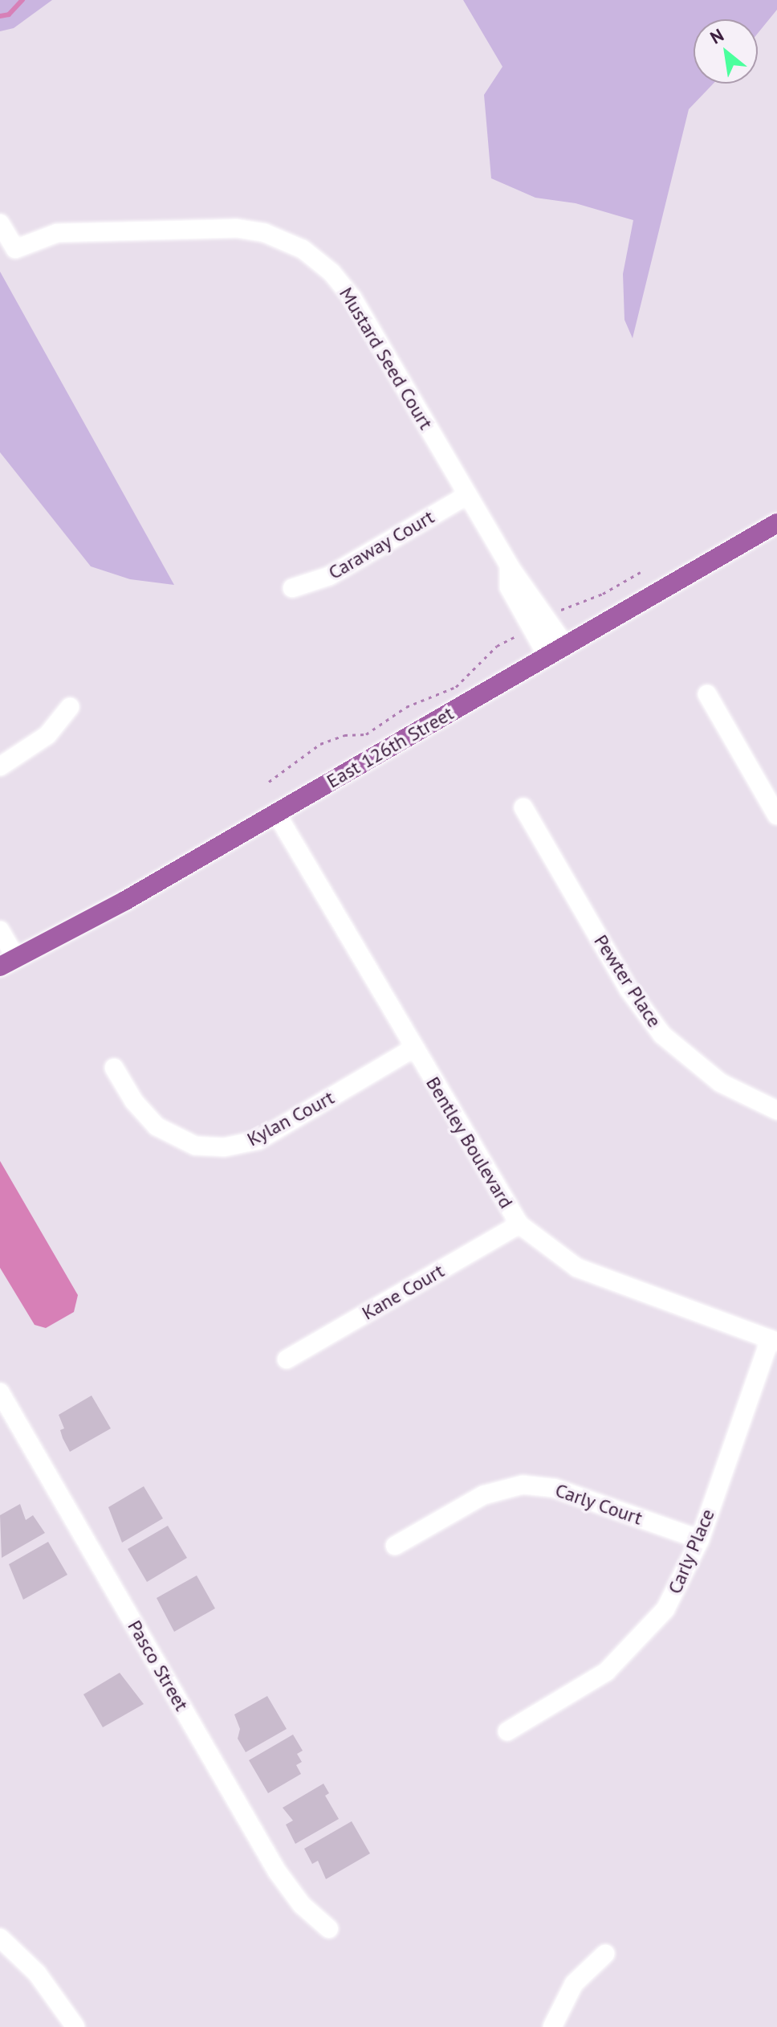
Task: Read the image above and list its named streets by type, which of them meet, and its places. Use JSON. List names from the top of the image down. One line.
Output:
{"streets":{"main road":["East 126th Street"],"street":["Mustard Seed Court","Caraway Court","Pewter Place","Kylan Court","Bentley Boulevard","Kane Court","Carly Court","Carly Place","Pasco Street"]},"crossings":[["Mustard Seed Court","Caraway Court"],["Mustard Seed Court","East 126th Street"],["East 126th Street","Bentley Boulevard"],["Kylan Court","Bentley Boulevard"],["Bentley Boulevard","Kane Court"],["Bentley Boulevard","Carly Place"],["Carly Court","Carly Place"]],"north":"top left"}
